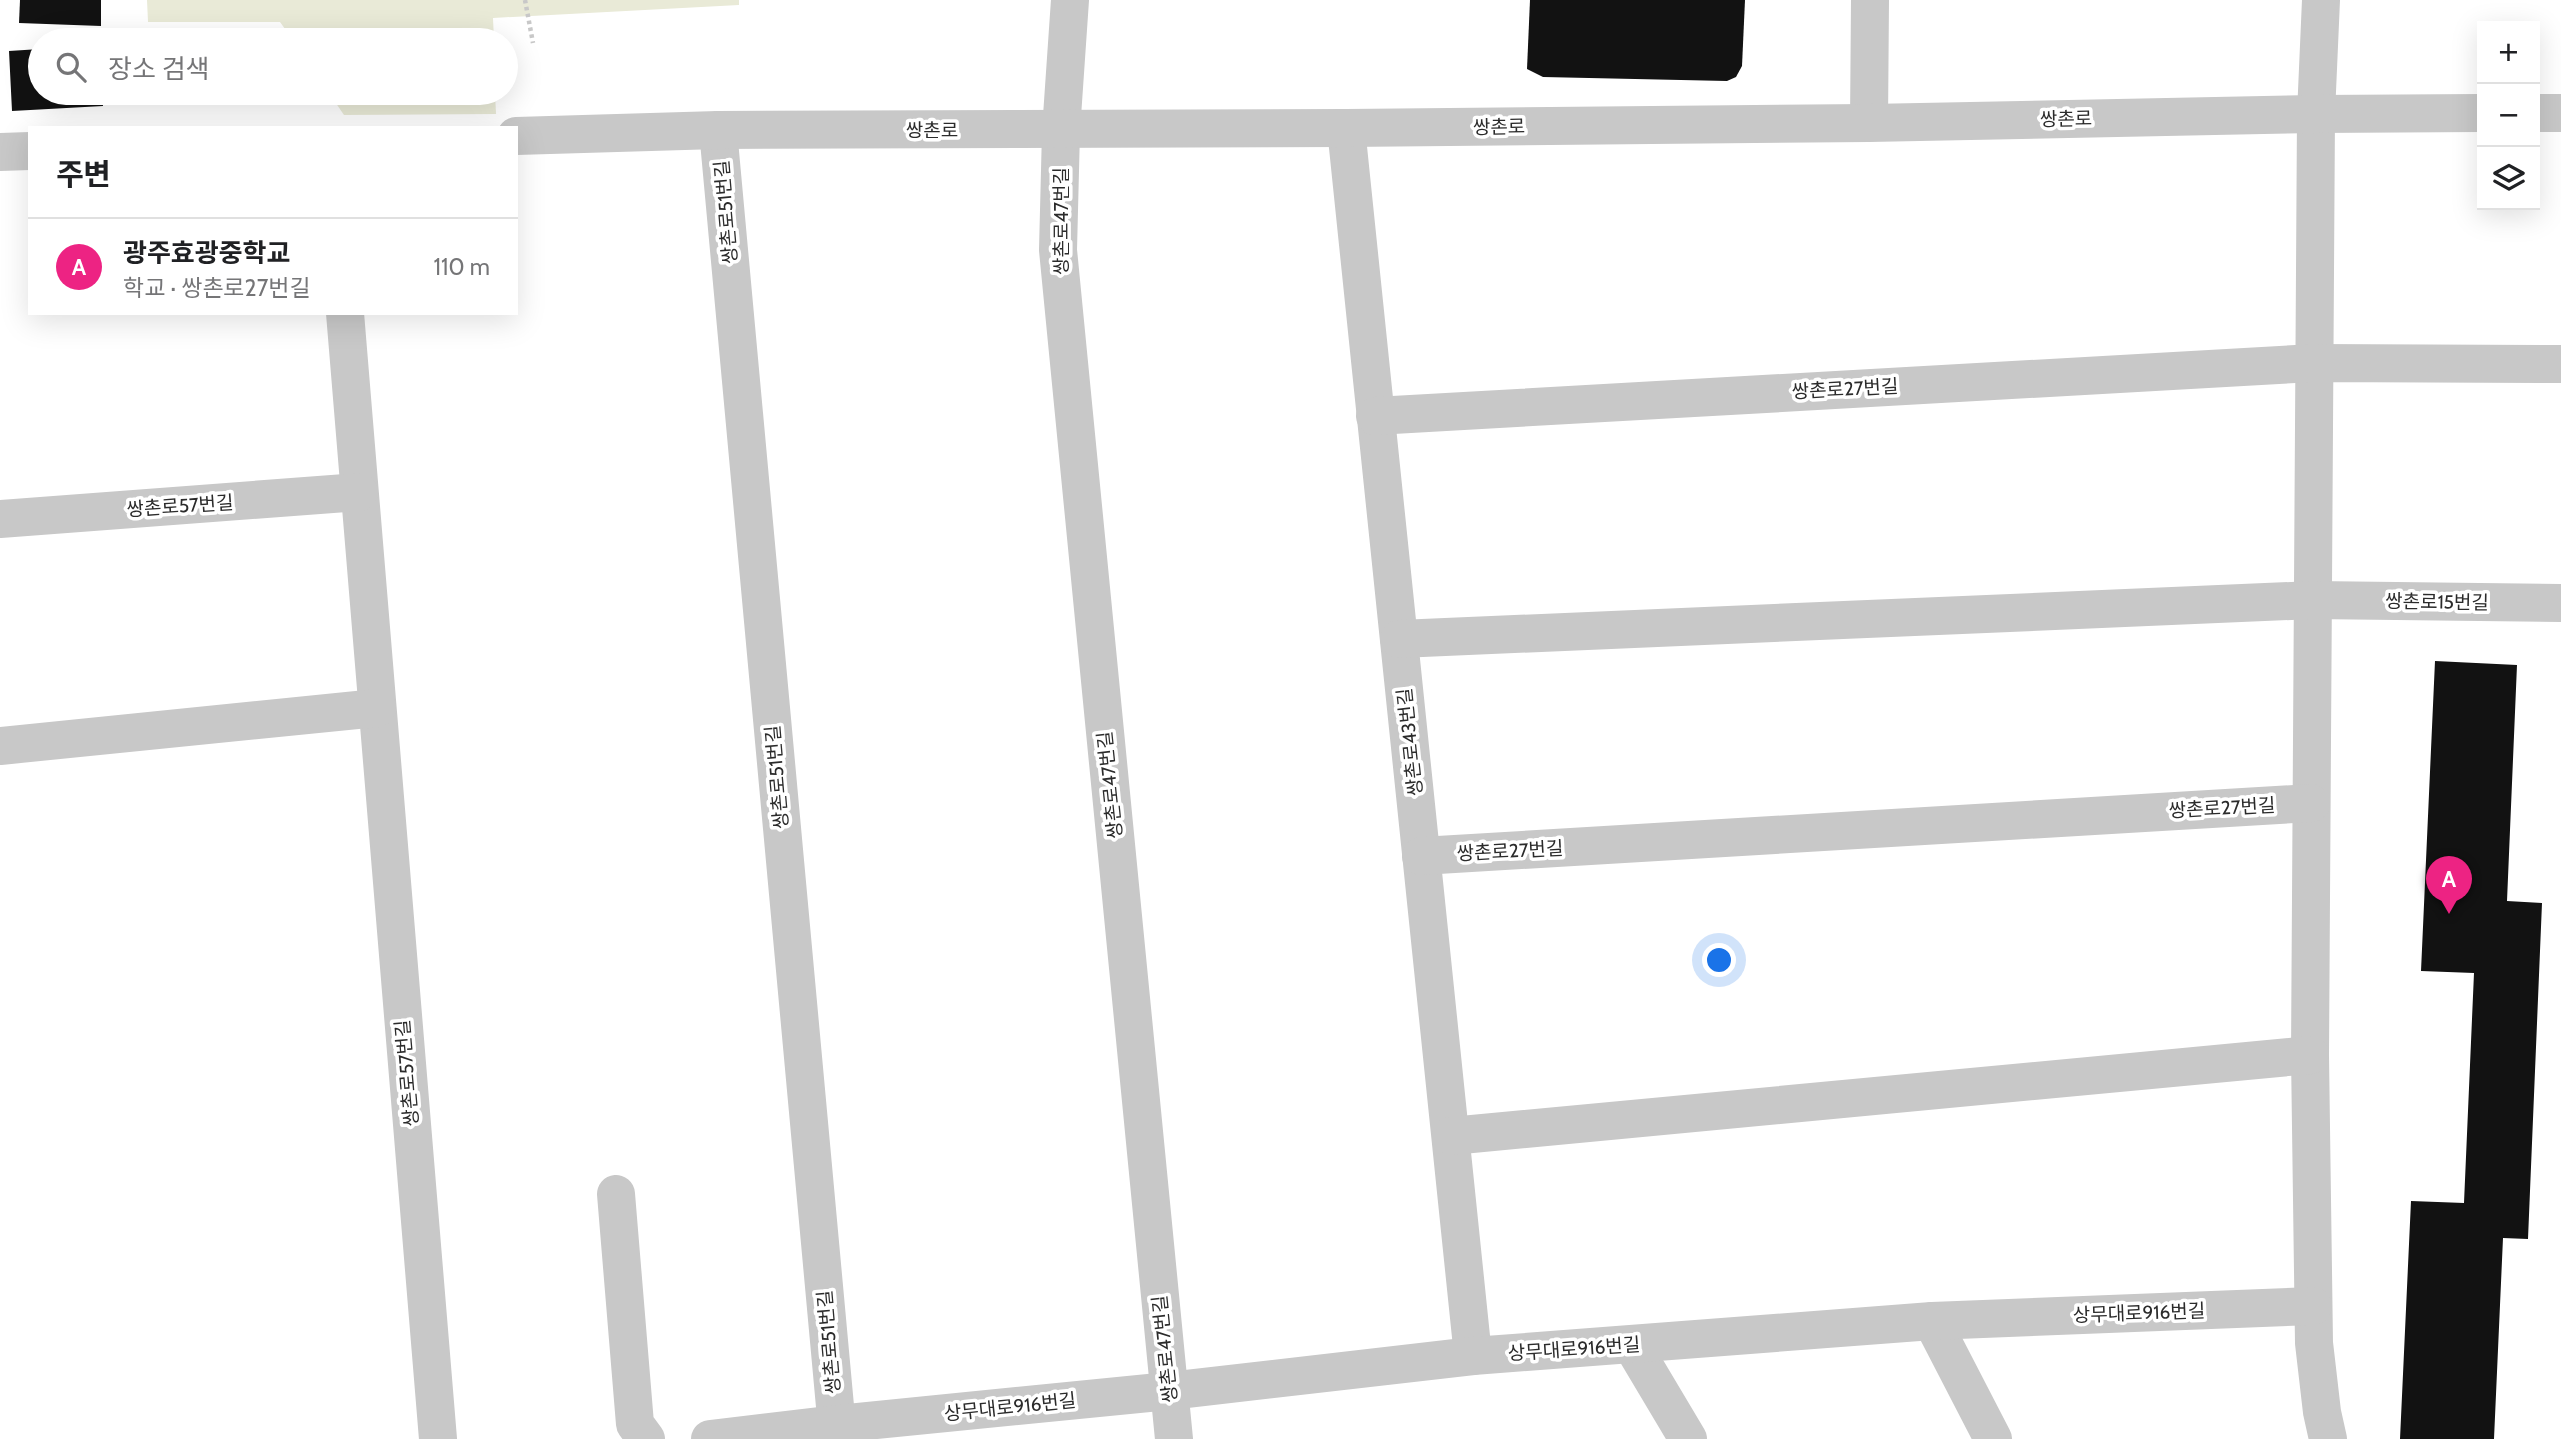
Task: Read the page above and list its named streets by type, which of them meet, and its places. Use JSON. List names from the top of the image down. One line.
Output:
{"streets":{"street":["쌍촌로","쌍촌로51번길","쌍촌로47번길","쌍촌로27번길","쌍촌로57번길","쌍촌로15번길","쌍촌로43번길","상무대로916번길"]},"crossings":[["쌍촌로","쌍촌로51번길"],["쌍촌로","쌍촌로47번길"],["쌍촌로","쌍촌로43번길"],["쌍촌로51번길","상무대로916번길"],["쌍촌로47번길","상무대로916번길"],["쌍촌로27번길","쌍촌로43번길"],["쌍촌로43번길","상무대로916번길"]],"page":{"map_buttons":["+","−"],"search":"장소 검색","heading":"주변","list":[{"mark":"A","name":"광주효광중학교","note":"학교 · 쌍촌로27번길","value":"110 m"}],"pins":"A"}}
